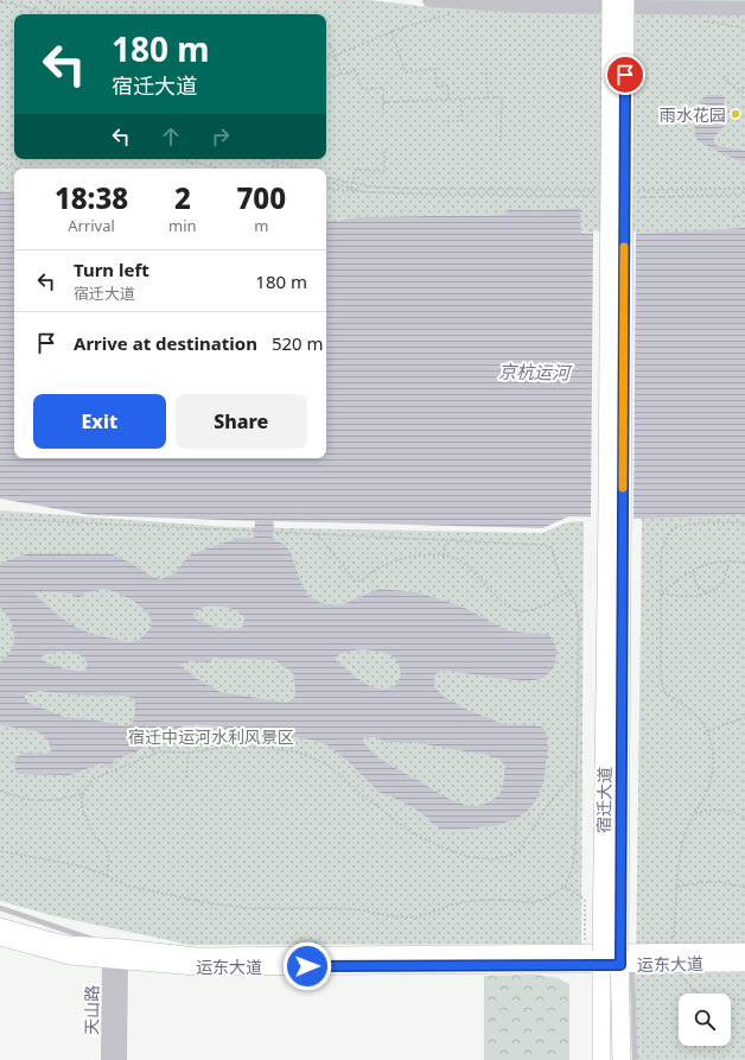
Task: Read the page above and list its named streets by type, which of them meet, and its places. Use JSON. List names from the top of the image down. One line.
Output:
{"streets":{"main road":["宿迁大道","运东大道"],"street":["天山路"]},"crossings":[["宿迁大道","运东大道"],["运东大道","天山路"]],"water":["京杭运河"],"parks":["宿迁中运河水利风景区"],"places":["雨水花园"],"page":{"turn":["180 m","宿迁大道"],"eta":["18:38","Arrival","2","min","700","m"],"list":[{"name":"Turn left","note":"宿迁大道","value":"180 m"},{"name":"Arrive at destination","value":"520 m"}],"buttons":["Exit","Share"]}}
